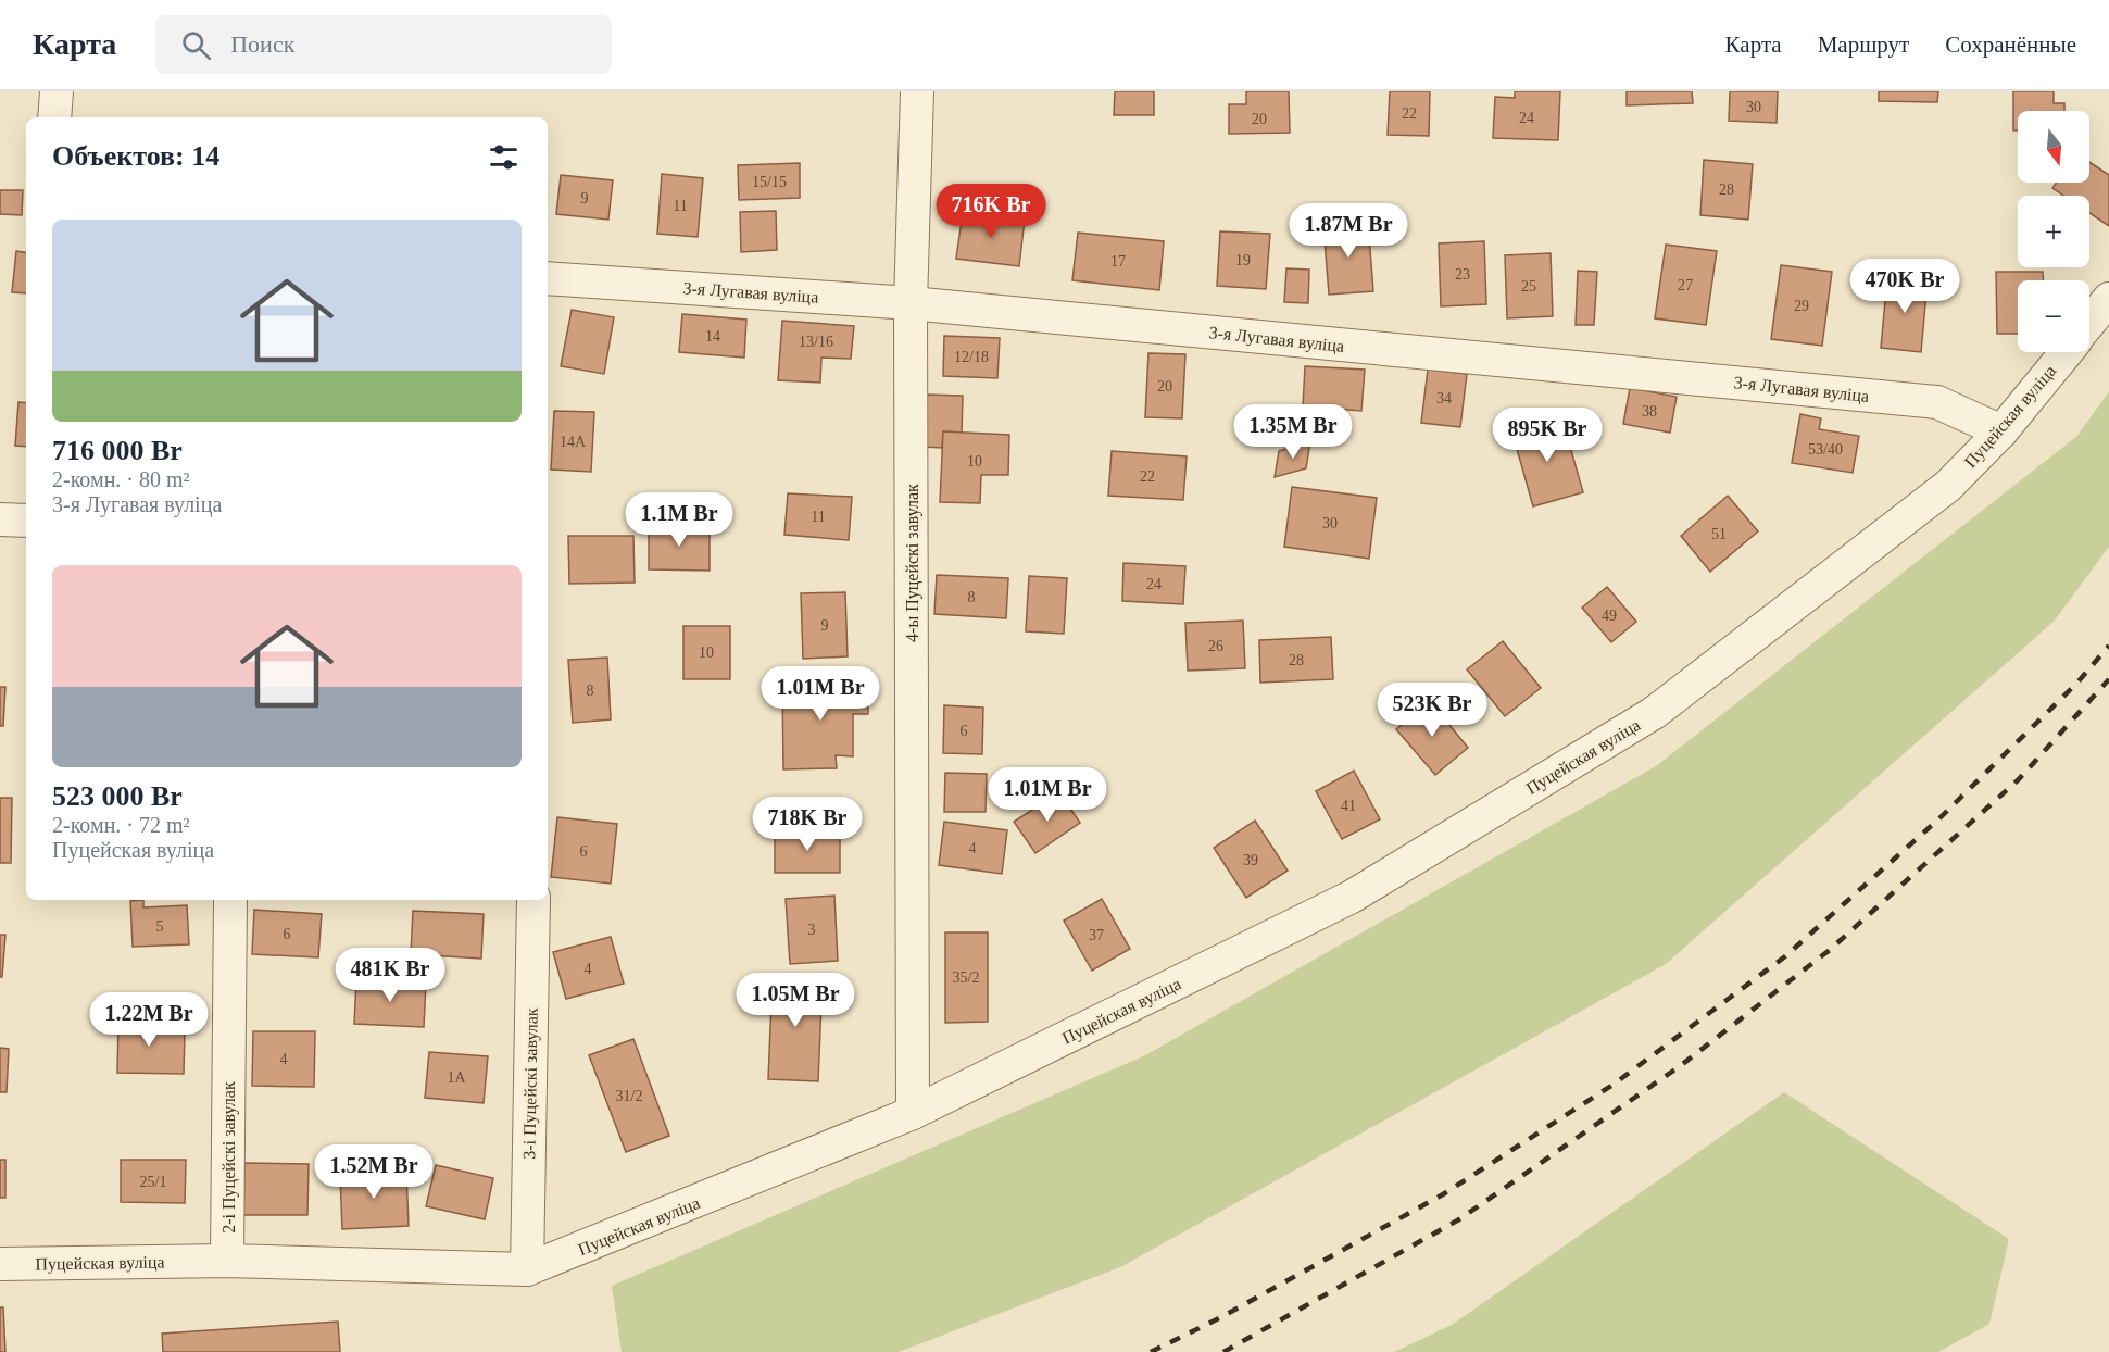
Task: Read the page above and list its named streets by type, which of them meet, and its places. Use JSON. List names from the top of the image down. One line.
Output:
{"streets":{"street":["3-я Лугавая вуліца","Пуцейская вуліца","4-ы Пуцейскі завулак","3-і Пуцейскі завулак","2-і Пуцейскі завулак"]},"crossings":[["3-я Лугавая вуліца","Пуцейская вуліца"],["3-я Лугавая вуліца","4-ы Пуцейскі завулак"],["Пуцейская вуліца","4-ы Пуцейскі завулак"],["Пуцейская вуліца","3-і Пуцейскі завулак"],["Пуцейская вуліца","2-і Пуцейскі завулак"]],"house_numbers":["30","22","24","20","15/15","28","9","11","19","17","23","27","25","29","14","13/16","12/18","20","34","38","14А","53/40","10","22","11","30","51","24","8","49","9","26","10","28","8","6","41","4","6","39","5","3","6","37","4","35/2","4","1А","31/2","25/1"],"north":"bottom","page":{"header":"Карта","search":"Поиск","nav":["Карта","Маршрут","Сохранённые"],"map_buttons":["+","−"],"heading":"Объектов: 14","price":["716K Br","1.87M Br","470K Br","1.35M Br","895K Br","1.1M Br","1.01M Br","523K Br","1.01M Br","718K Br","481K Br","1.05M Br","1.22M Br","1.52M Br"],"list":[{"name":"716 000 Br","note":"2-комн. · 80 m² · 3-я Лугавая вуліца"},{"name":"523 000 Br","note":"2-комн. · 72 m² · Пуцейская вуліца"}]}}
